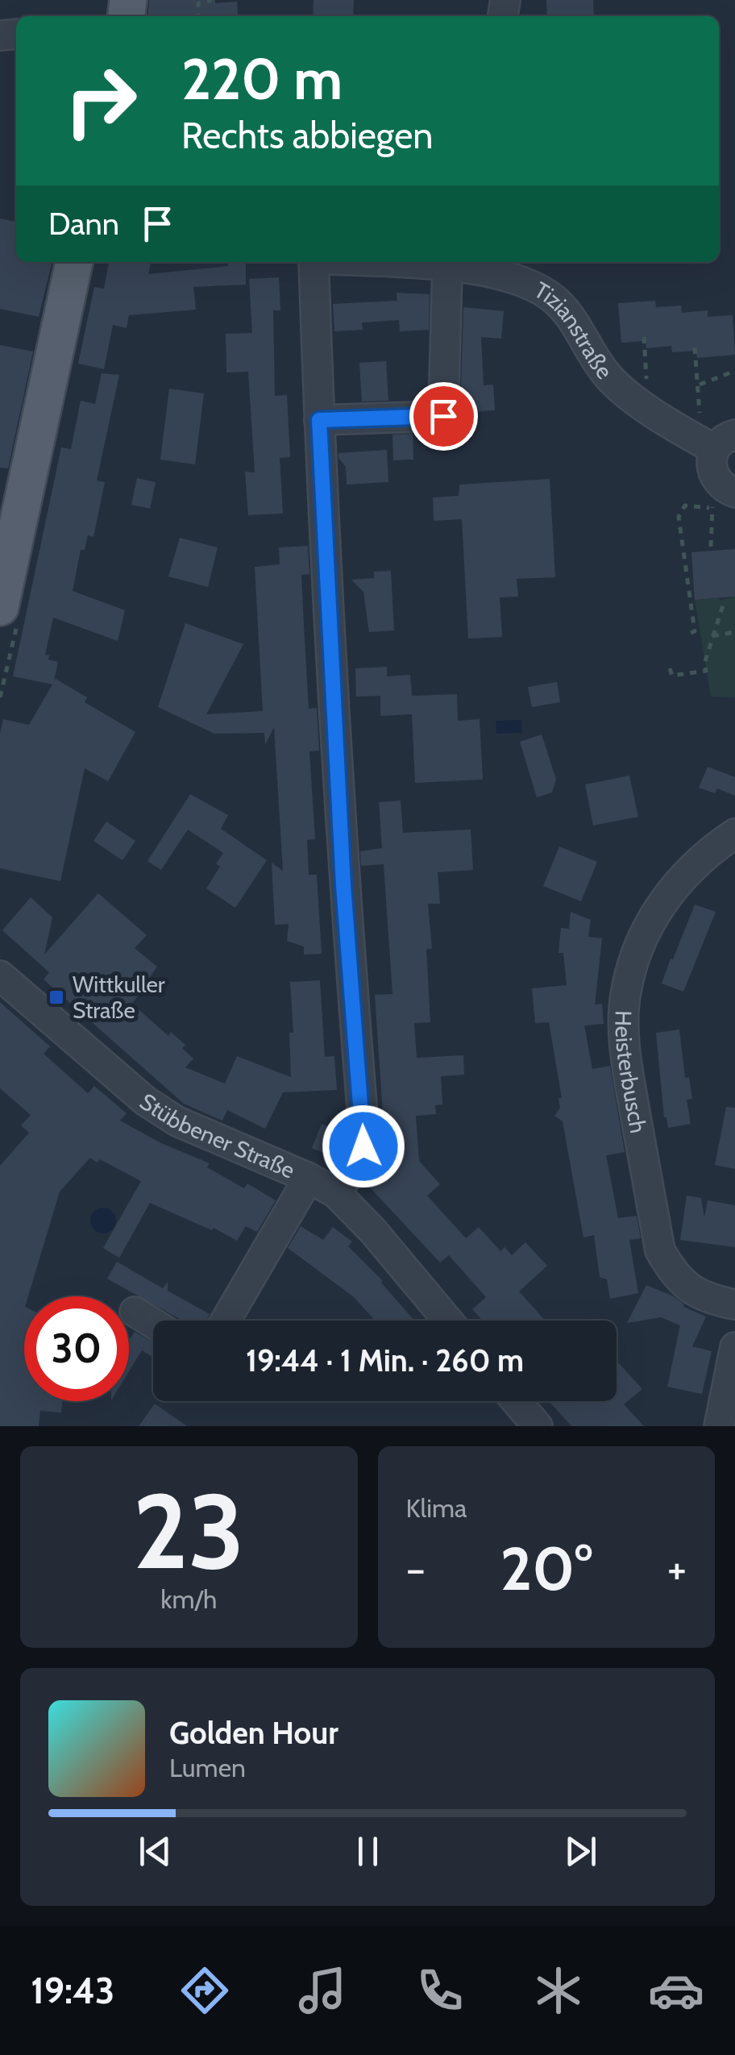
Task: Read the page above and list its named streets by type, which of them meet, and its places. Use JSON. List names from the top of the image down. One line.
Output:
{"streets":{"street":["Tizianstraße","Heisterbusch","Stübbener Straße"]},"places":{"transit":["Wittkuller Straße"]},"page":{"turn":["220 m","Rechts abbiegen"],"then":"Dann","limit":"30","trip":"19:44 · 1 Min. · 260 m","tile":[["23","km/h"],"Klima"],"heat":["−","20°","+"],"song":["Golden Hour","Lumen"],"tabs":"19:43"}}
